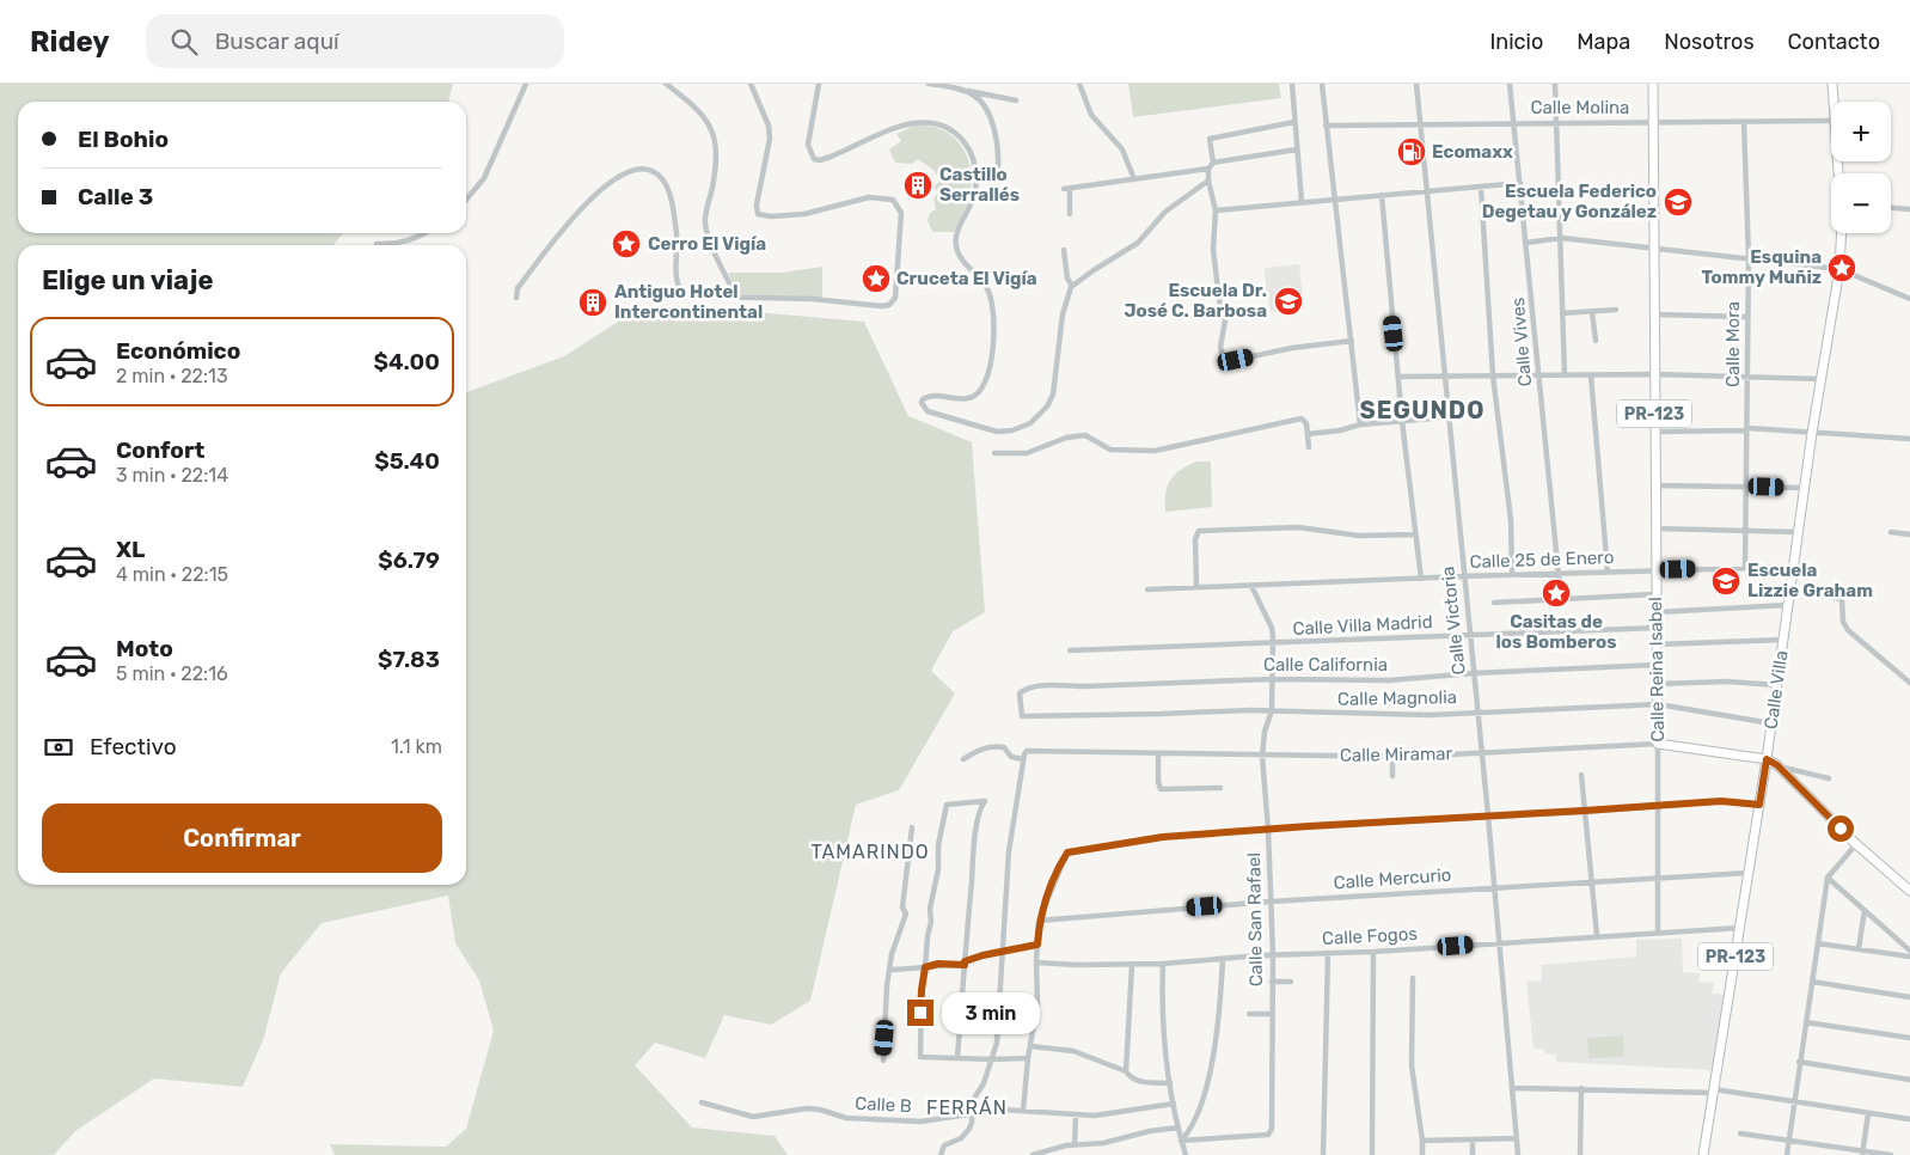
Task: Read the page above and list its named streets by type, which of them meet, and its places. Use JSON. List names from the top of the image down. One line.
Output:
{"streets":{"main road":["PR-123","Calle Reina Isabel","Calle Villa","Calle Miramar"],"street":["Calle Molina","Calle Vives","Calle Mora","Calle 25 de Enero","Calle Victoria","Calle Villa Madrid","Calle California","Calle Magnolia","Calle Mercurio","Calle San Rafael","Calle Fogos","Calle B"]},"crossings":[["Calle Molina","Calle Vives"],["Calle Molina","Calle Mora"],["Calle Molina","Calle Victoria"],["Calle Molina","Calle Reina Isabel"],["Calle Vives","Calle 25 de Enero"],["Calle Mora","Calle 25 de Enero"],["Calle 25 de Enero","Calle Victoria"],["Calle 25 de Enero","Calle Reina Isabel"],["Calle 25 de Enero","Calle Villa"],["Calle 25 de Enero","Calle San Rafael"],["Calle Victoria","Calle Villa Madrid"],["Calle Victoria","Calle California"],["Calle Victoria","Calle Magnolia"],["Calle Victoria","Calle Miramar"],["Calle Victoria","Calle Mercurio"],["Calle Victoria","Calle Fogos"],["Calle Villa Madrid","Calle Reina Isabel"],["Calle Villa Madrid","Calle San Rafael"],["Calle California","Calle Reina Isabel"],["Calle California","Calle Magnolia"],["Calle California","Calle San Rafael"],["Calle Reina Isabel","Calle Magnolia"],["Calle Reina Isabel","Calle Miramar"],["Calle Reina Isabel","Calle Mercurio"],["Calle Reina Isabel","Calle Fogos"],["Calle Villa","Calle Magnolia"],["Calle Villa","Calle Miramar"],["Calle Villa","Calle Mercurio"],["Calle Villa","Calle Fogos"],["Calle Magnolia","Calle San Rafael"],["Calle Miramar","Calle San Rafael"],["Calle Mercurio","Calle San Rafael"],["Calle San Rafael","Calle Fogos"]],"districts":["SEGUNDO","TAMARINDO","FERRÁN"],"places":{"fuel station":["Ecomaxx"],"building":["Castillo Serrallés","Antiguo Hotel Intercontinental"],"school or university":["Escuela Federico Degetau y González","Escuela Dr. José C. Barbosa","Escuela Lizzie Graham"],"place":["Cerro El Vigía","Esquina Tommy Muñiz","Cruceta El Vigía","Casitas de los Bomberos"]},"page":{"header":"Ridey","search":"Buscar aquí","nav":["Inicio","Mapa","Nosotros","Contacto"],"map_buttons":["+","−"],"banner":["El Bohio","Calle 3"],"heading":"Elige un viaje","list":[{"name":"Económico","note":"2 min · 22:13","value":"$4.00"},{"name":"Confort","note":"3 min · 22:14","value":"$5.40"},{"name":"XL","note":"4 min · 22:15","value":"$6.79"},{"name":"Moto","note":"5 min · 22:16","value":"$7.83"}],"pay":["Efectivo","1.1 km"],"buttons":"Confirmar","bubble":"3 min"}}
